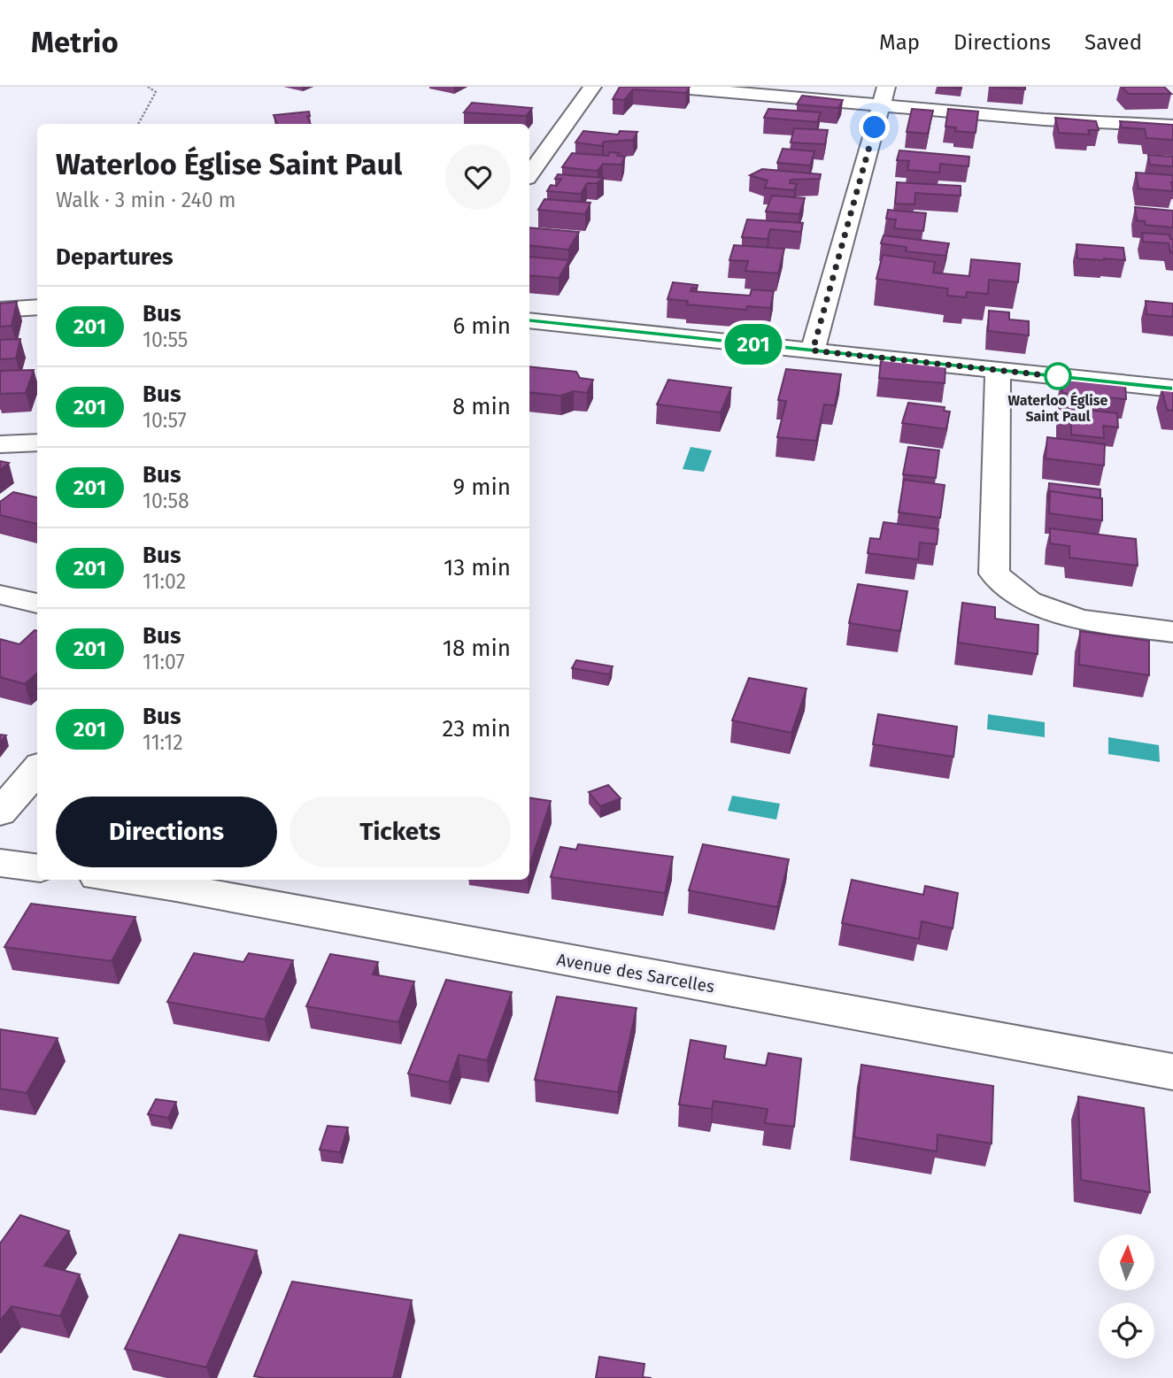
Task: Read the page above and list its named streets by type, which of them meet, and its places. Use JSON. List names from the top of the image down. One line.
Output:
{"streets":{"street":["Avenue des Sarcelles"]},"places":["Waterloo Église Saint Paul"],"lines":["bus line 201"],"north":"top","page":{"header":"Metrio","nav":["Map","Directions","Saved"],"on_map":"201","heading":[["Waterloo Église Saint Paul","Walk · 3 min · 240 m"],"Departures"],"list":[{"mark":"201","name":"Bus","note":"10:55","value":"6 min"},{"mark":"201","name":"Bus","note":"10:57","value":"8 min"},{"mark":"201","name":"Bus","note":"10:58","value":"9 min"},{"mark":"201","name":"Bus","note":"11:02","value":"13 min"},{"mark":"201","name":"Bus","note":"11:07","value":"18 min"},{"mark":"201","name":"Bus","note":"11:12","value":"23 min"}],"buttons":["Directions","Tickets"]}}
